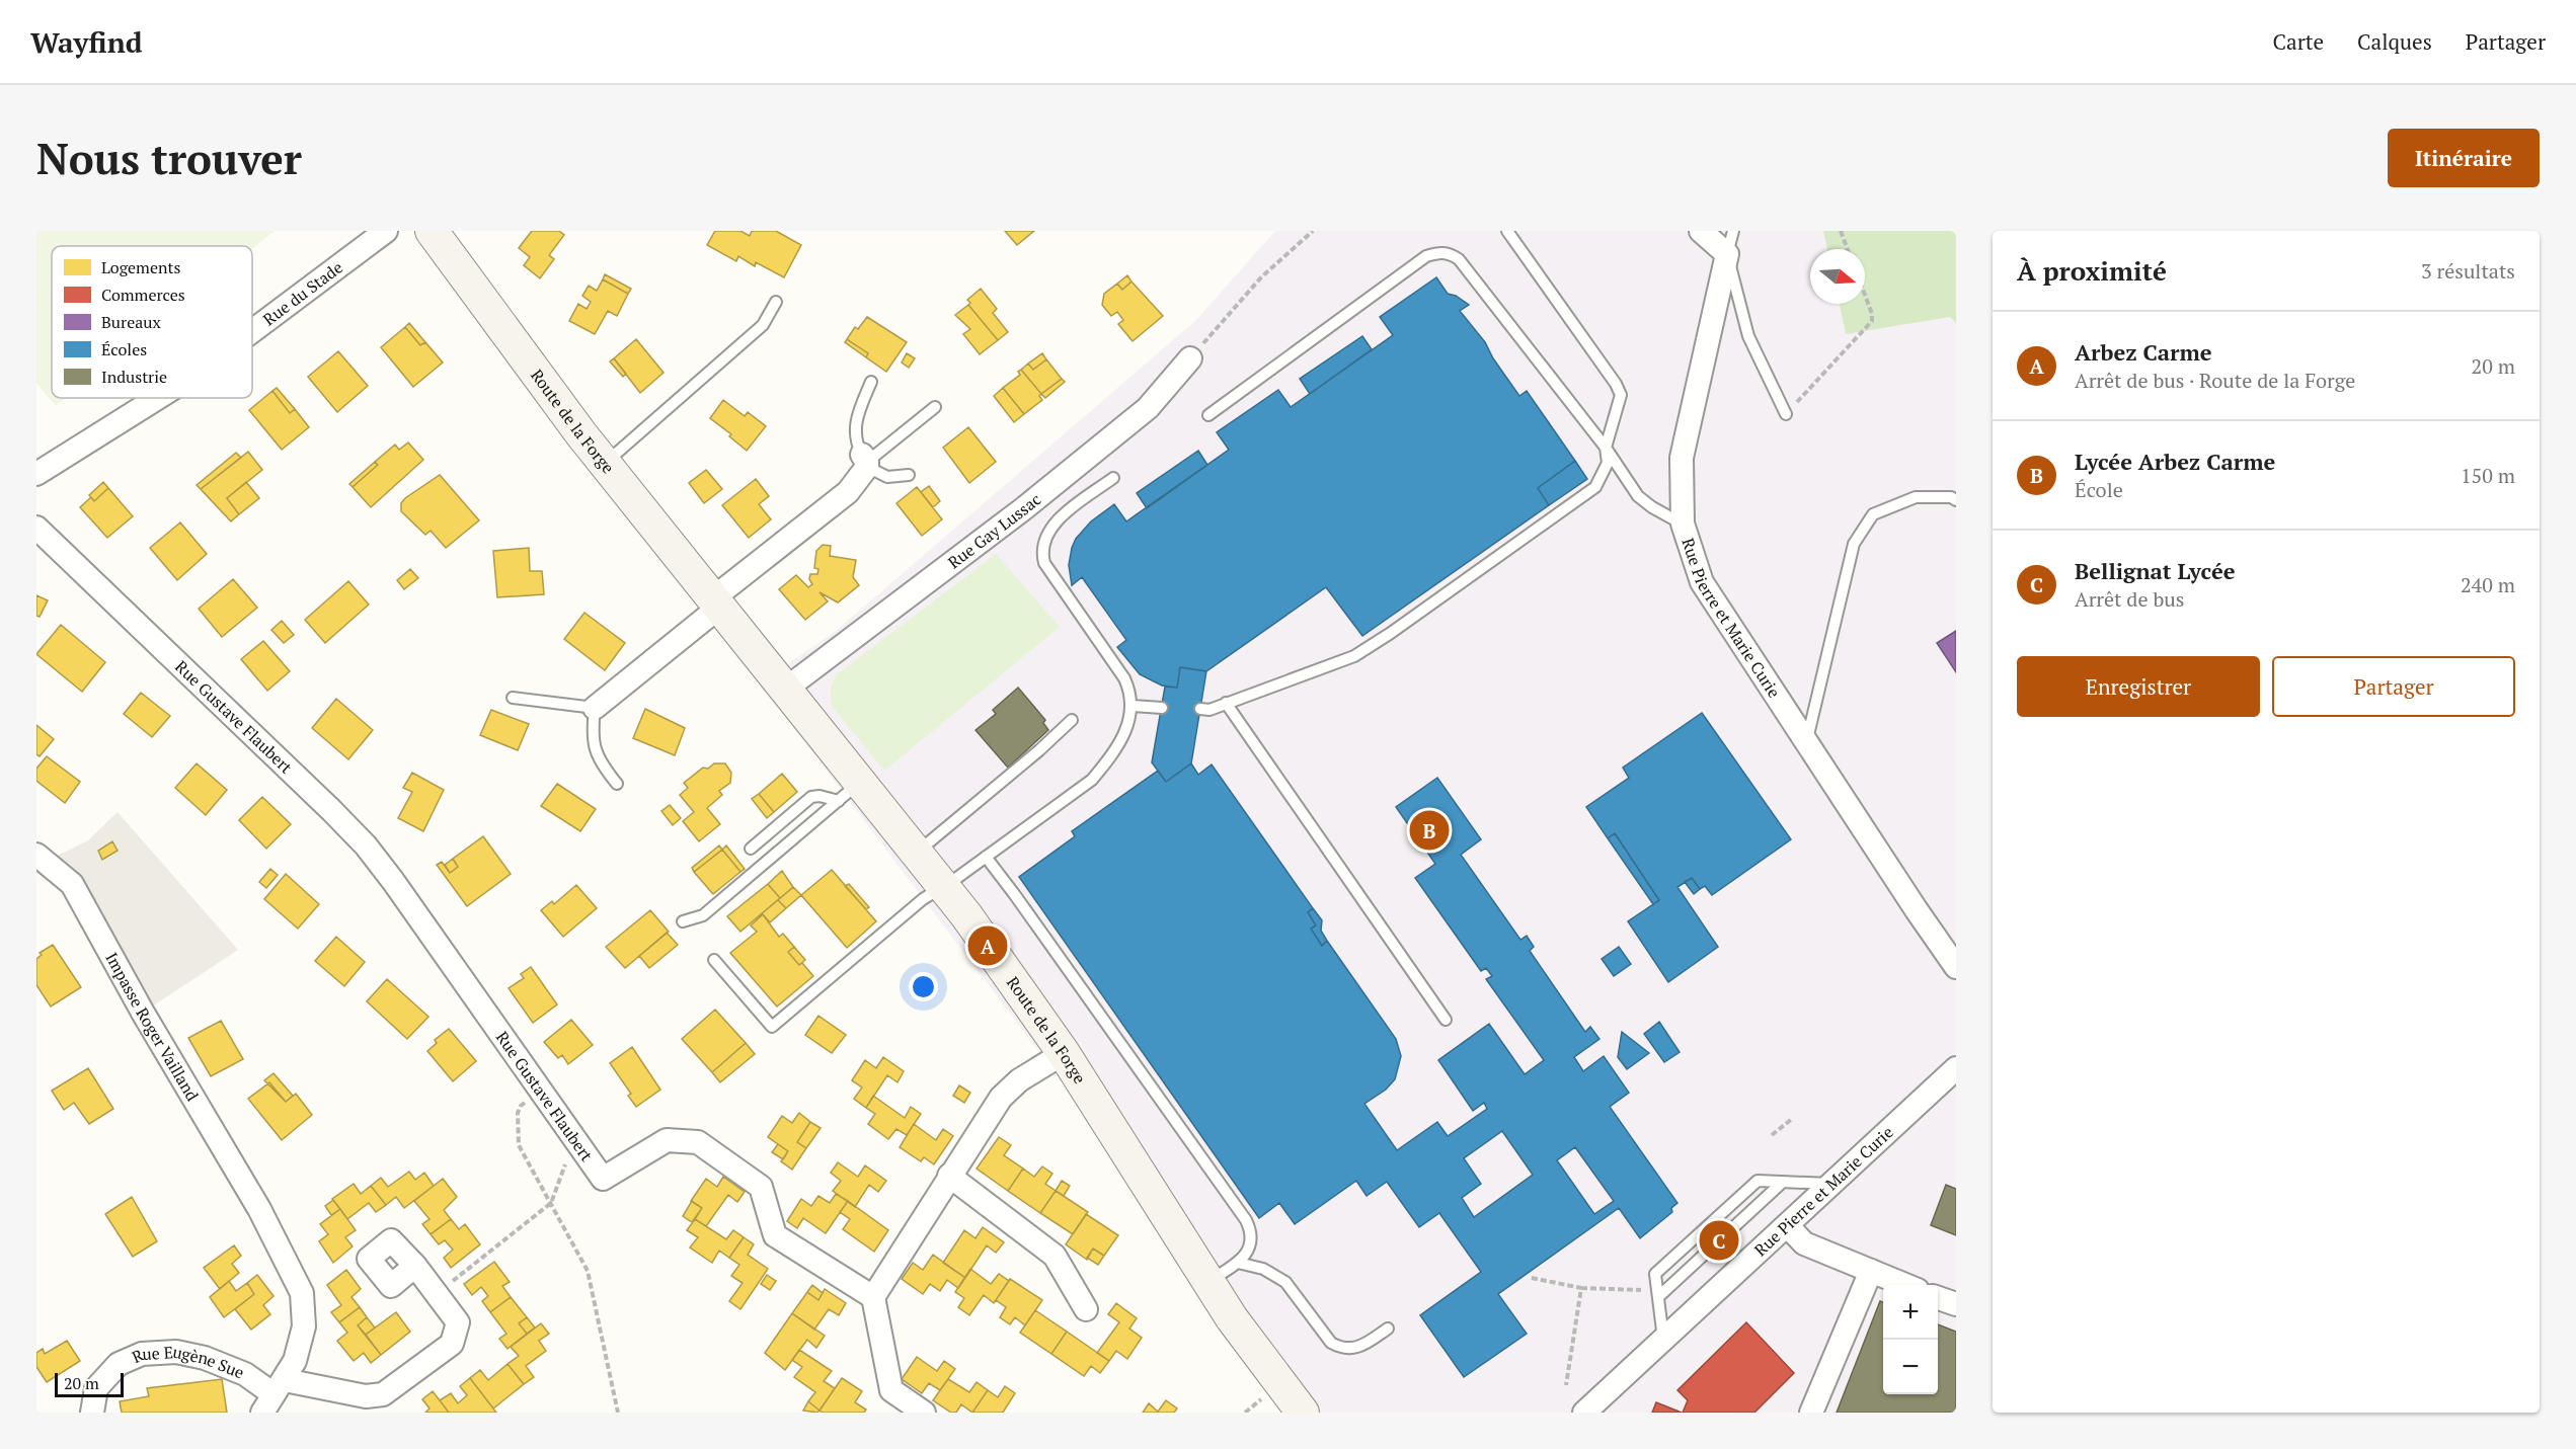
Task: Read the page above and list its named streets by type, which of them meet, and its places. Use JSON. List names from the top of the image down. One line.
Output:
{"streets":{"main road":["Route de la Forge"],"street":["Rue du Stade","Rue Gay Lussac","Rue Pierre et Marie Curie","Rue Gustave Flaubert","Impasse Roger Vailland","Rue Eugène Sue"]},"crossings":[["Route de la Forge","Rue Gay Lussac"],["Impasse Roger Vailland","Rue Eugène Sue"]],"legend":["Logements","Commerces","Bureaux","Écoles","Industrie"],"scale_bar":"20 m","north":"right","page":{"header":"Wayfind","nav":["Carte","Calques","Partager"],"buttons":["Itinéraire",["Enregistrer","Partager"]],"title":"Nous trouver","heading":["À proximité","3 résultats"],"list":[{"mark":"A","name":"Arbez Carme","note":"Arrêt de bus · Route de la Forge","value":"20 m"},{"mark":"B","name":"Lycée Arbez Carme","note":"École","value":"150 m"},{"mark":"C","name":"Bellignat Lycée","note":"Arrêt de bus","value":"240 m"}],"pins":["B","A","C"],"map_buttons":["+","−"],"scale":"20 m"}}
